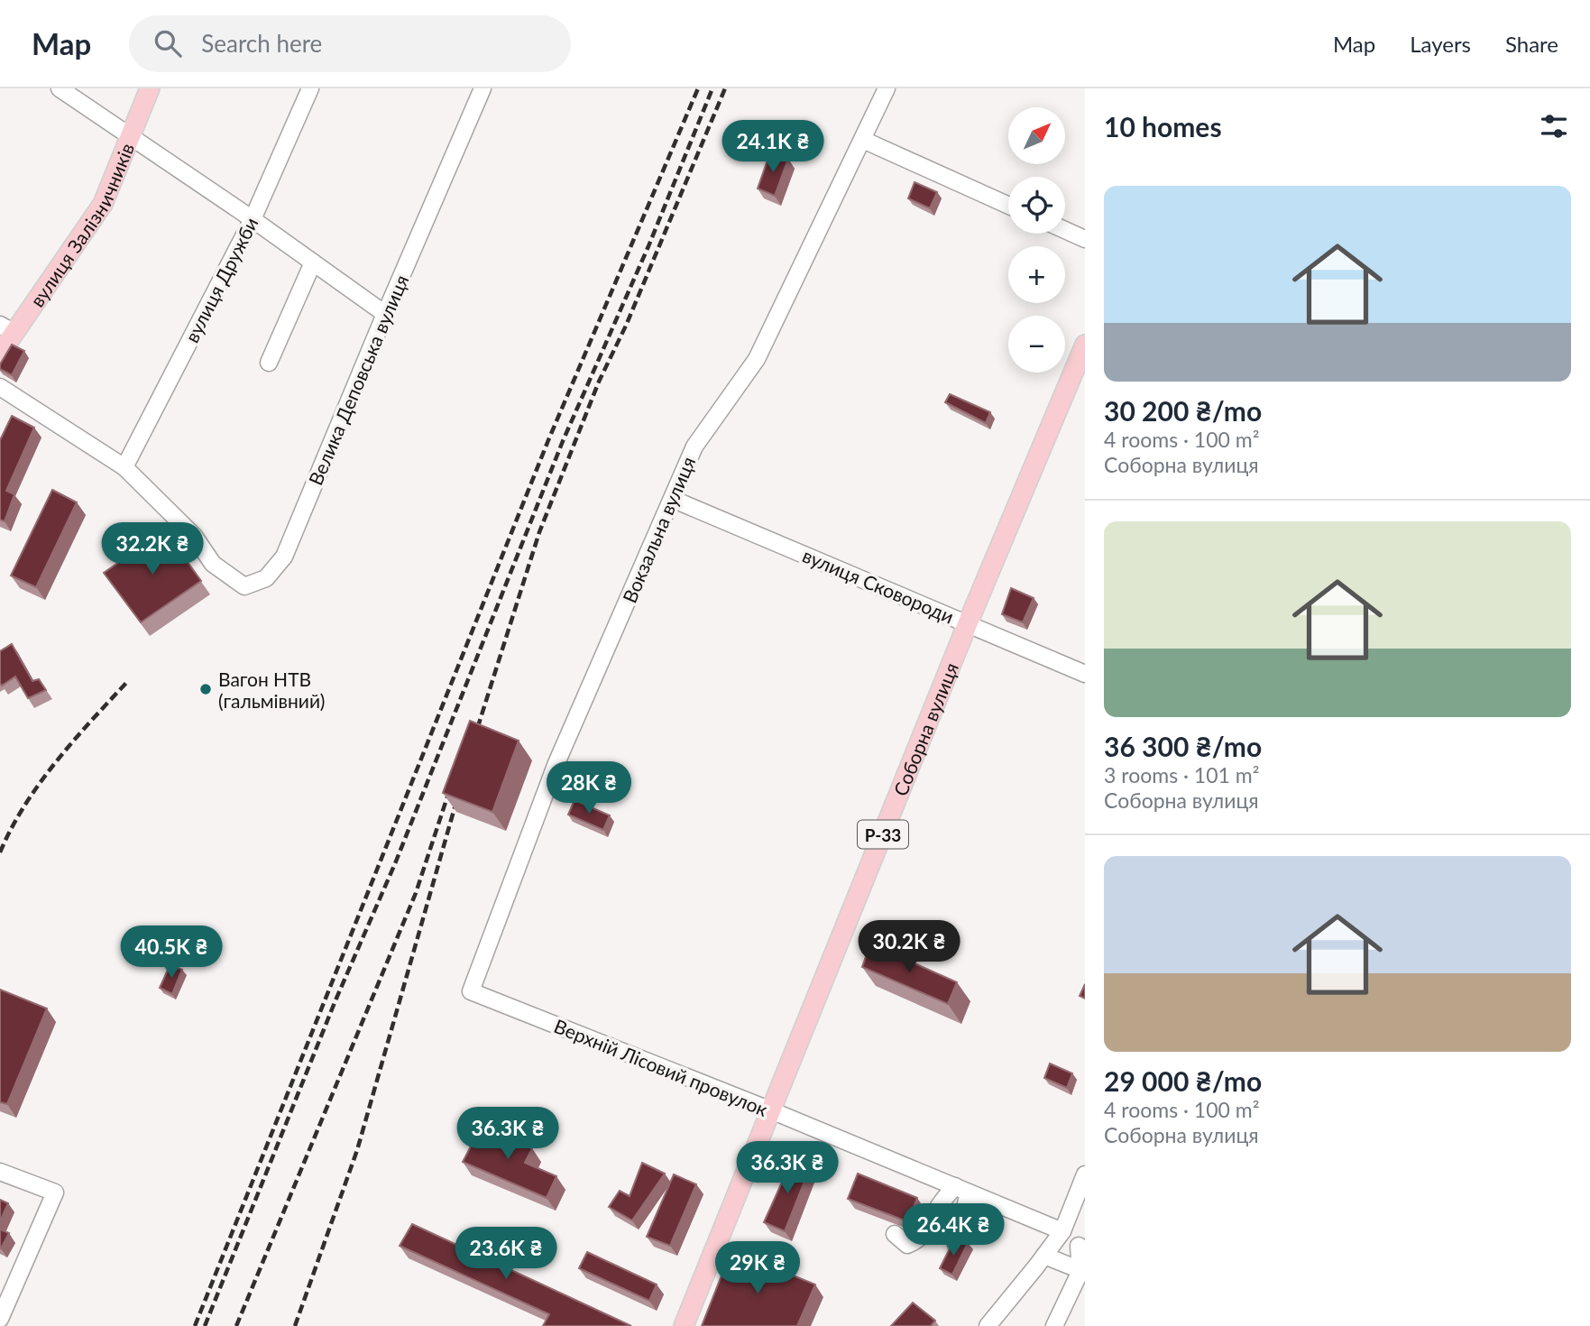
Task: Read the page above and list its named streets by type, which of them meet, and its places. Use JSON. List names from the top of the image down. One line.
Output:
{"streets":{"main road":["вулиця Залізничників","Соборна вулиця","Р-33"],"street":["вулиця Дружби","Велика Деповська вулиця","Вокзальна вулиця","вулиця Сковороди","Верхній Лісовий провулок"]},"crossings":[["вулиця Дружби","Велика Деповська вулиця"],["Вокзальна вулиця","вулиця Сковороди"],["Вокзальна вулиця","Верхній Лісовий провулок"],["вулиця Сковороди","Соборна вулиця"],["Соборна вулиця","Верхній Лісовий провулок"]],"places":["Вагон НТВ (гальмівний)"],"north":"top right","page":{"header":"Map","search":"Search here","nav":["Map","Layers","Share"],"heading":"10 homes","map_buttons":["+","−"],"price":["24.1K ₴","32.2K ₴","28K ₴","30.2K ₴","40.5K ₴","36.3K ₴","36.3K ₴","26.4K ₴","23.6K ₴","29K ₴"],"list":[{"name":"30 200 ₴/mo","note":"4 rooms · 100 m² · Соборна вулиця"},{"name":"36 300 ₴/mo","note":"3 rooms · 101 m² · Соборна вулиця"},{"name":"29 000 ₴/mo","note":"4 rooms · 100 m² · Соборна вулиця"}]}}
